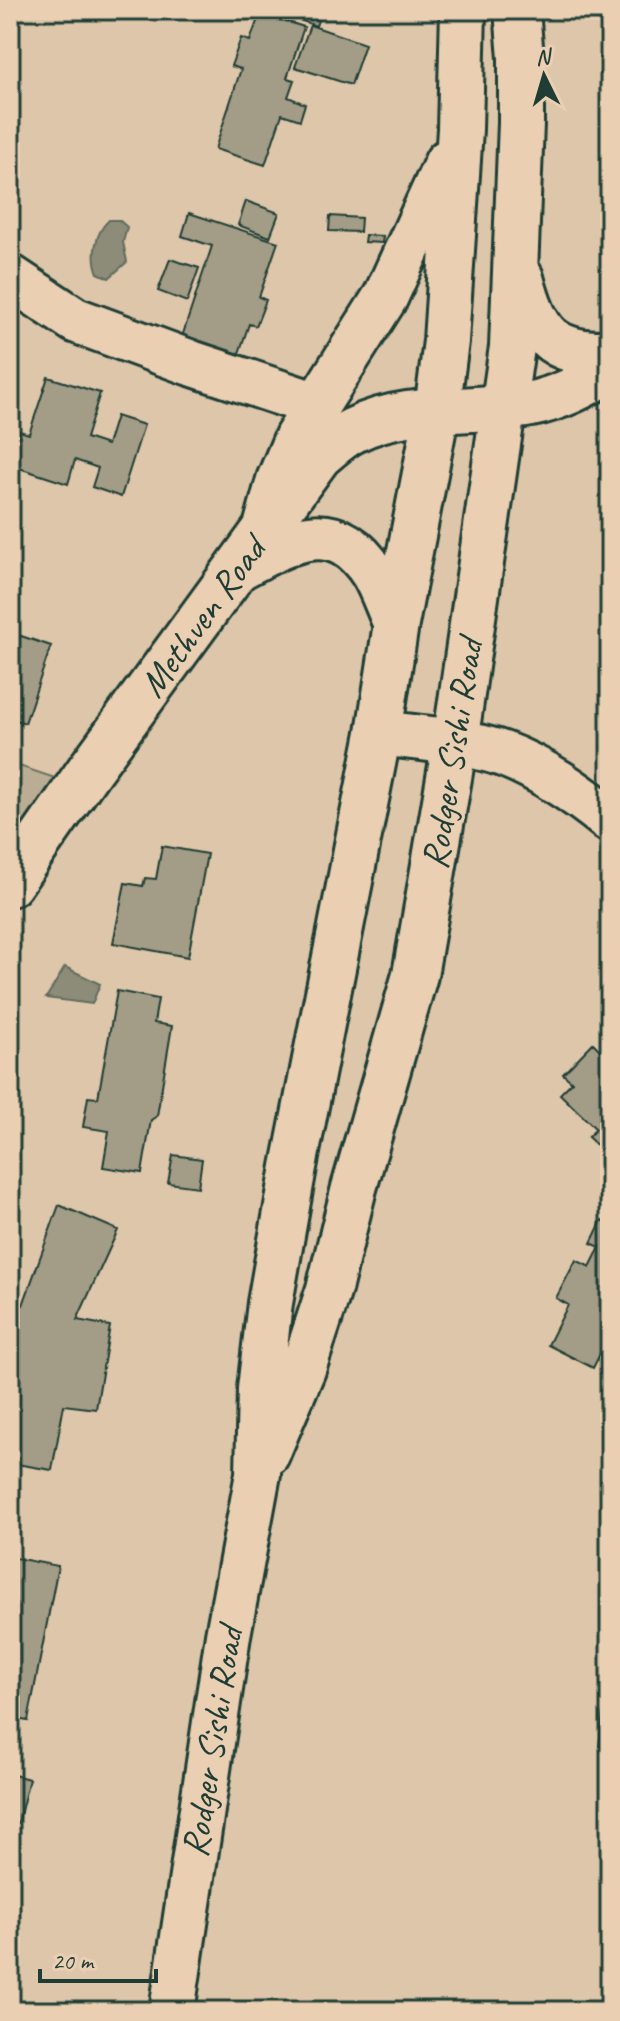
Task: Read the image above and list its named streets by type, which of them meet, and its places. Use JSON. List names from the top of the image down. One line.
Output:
{"streets":{"main road":["Methven Road","Rodger Sishi Road"]},"crossings":[["Methven Road","Rodger Sishi Road"]],"scale_bar":"20 m","north":"top"}
